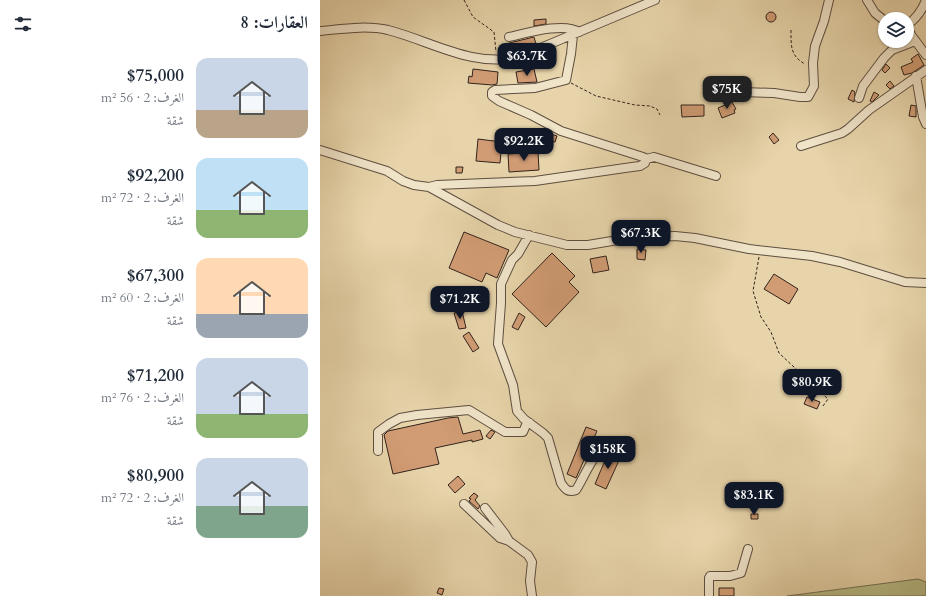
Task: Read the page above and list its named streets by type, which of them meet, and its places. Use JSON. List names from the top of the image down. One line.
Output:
{"page":{"heading":"العقارات: 8","price":["$63.7K","$75K","$92.2K","$67.3K","$71.2K","$80.9K","$158K","$83.1K"],"list":[{"name":"$75,000","note":"الغرف: 2 · 56 m² · شقة"},{"name":"$92,200","note":"الغرف: 2 · 72 m² · شقة"},{"name":"$67,300","note":"الغرف: 2 · 60 m² · شقة"},{"name":"$71,200","note":"الغرف: 2 · 76 m² · شقة"},{"name":"$80,900","note":"الغرف: 2 · 72 m² · شقة"}]}}
